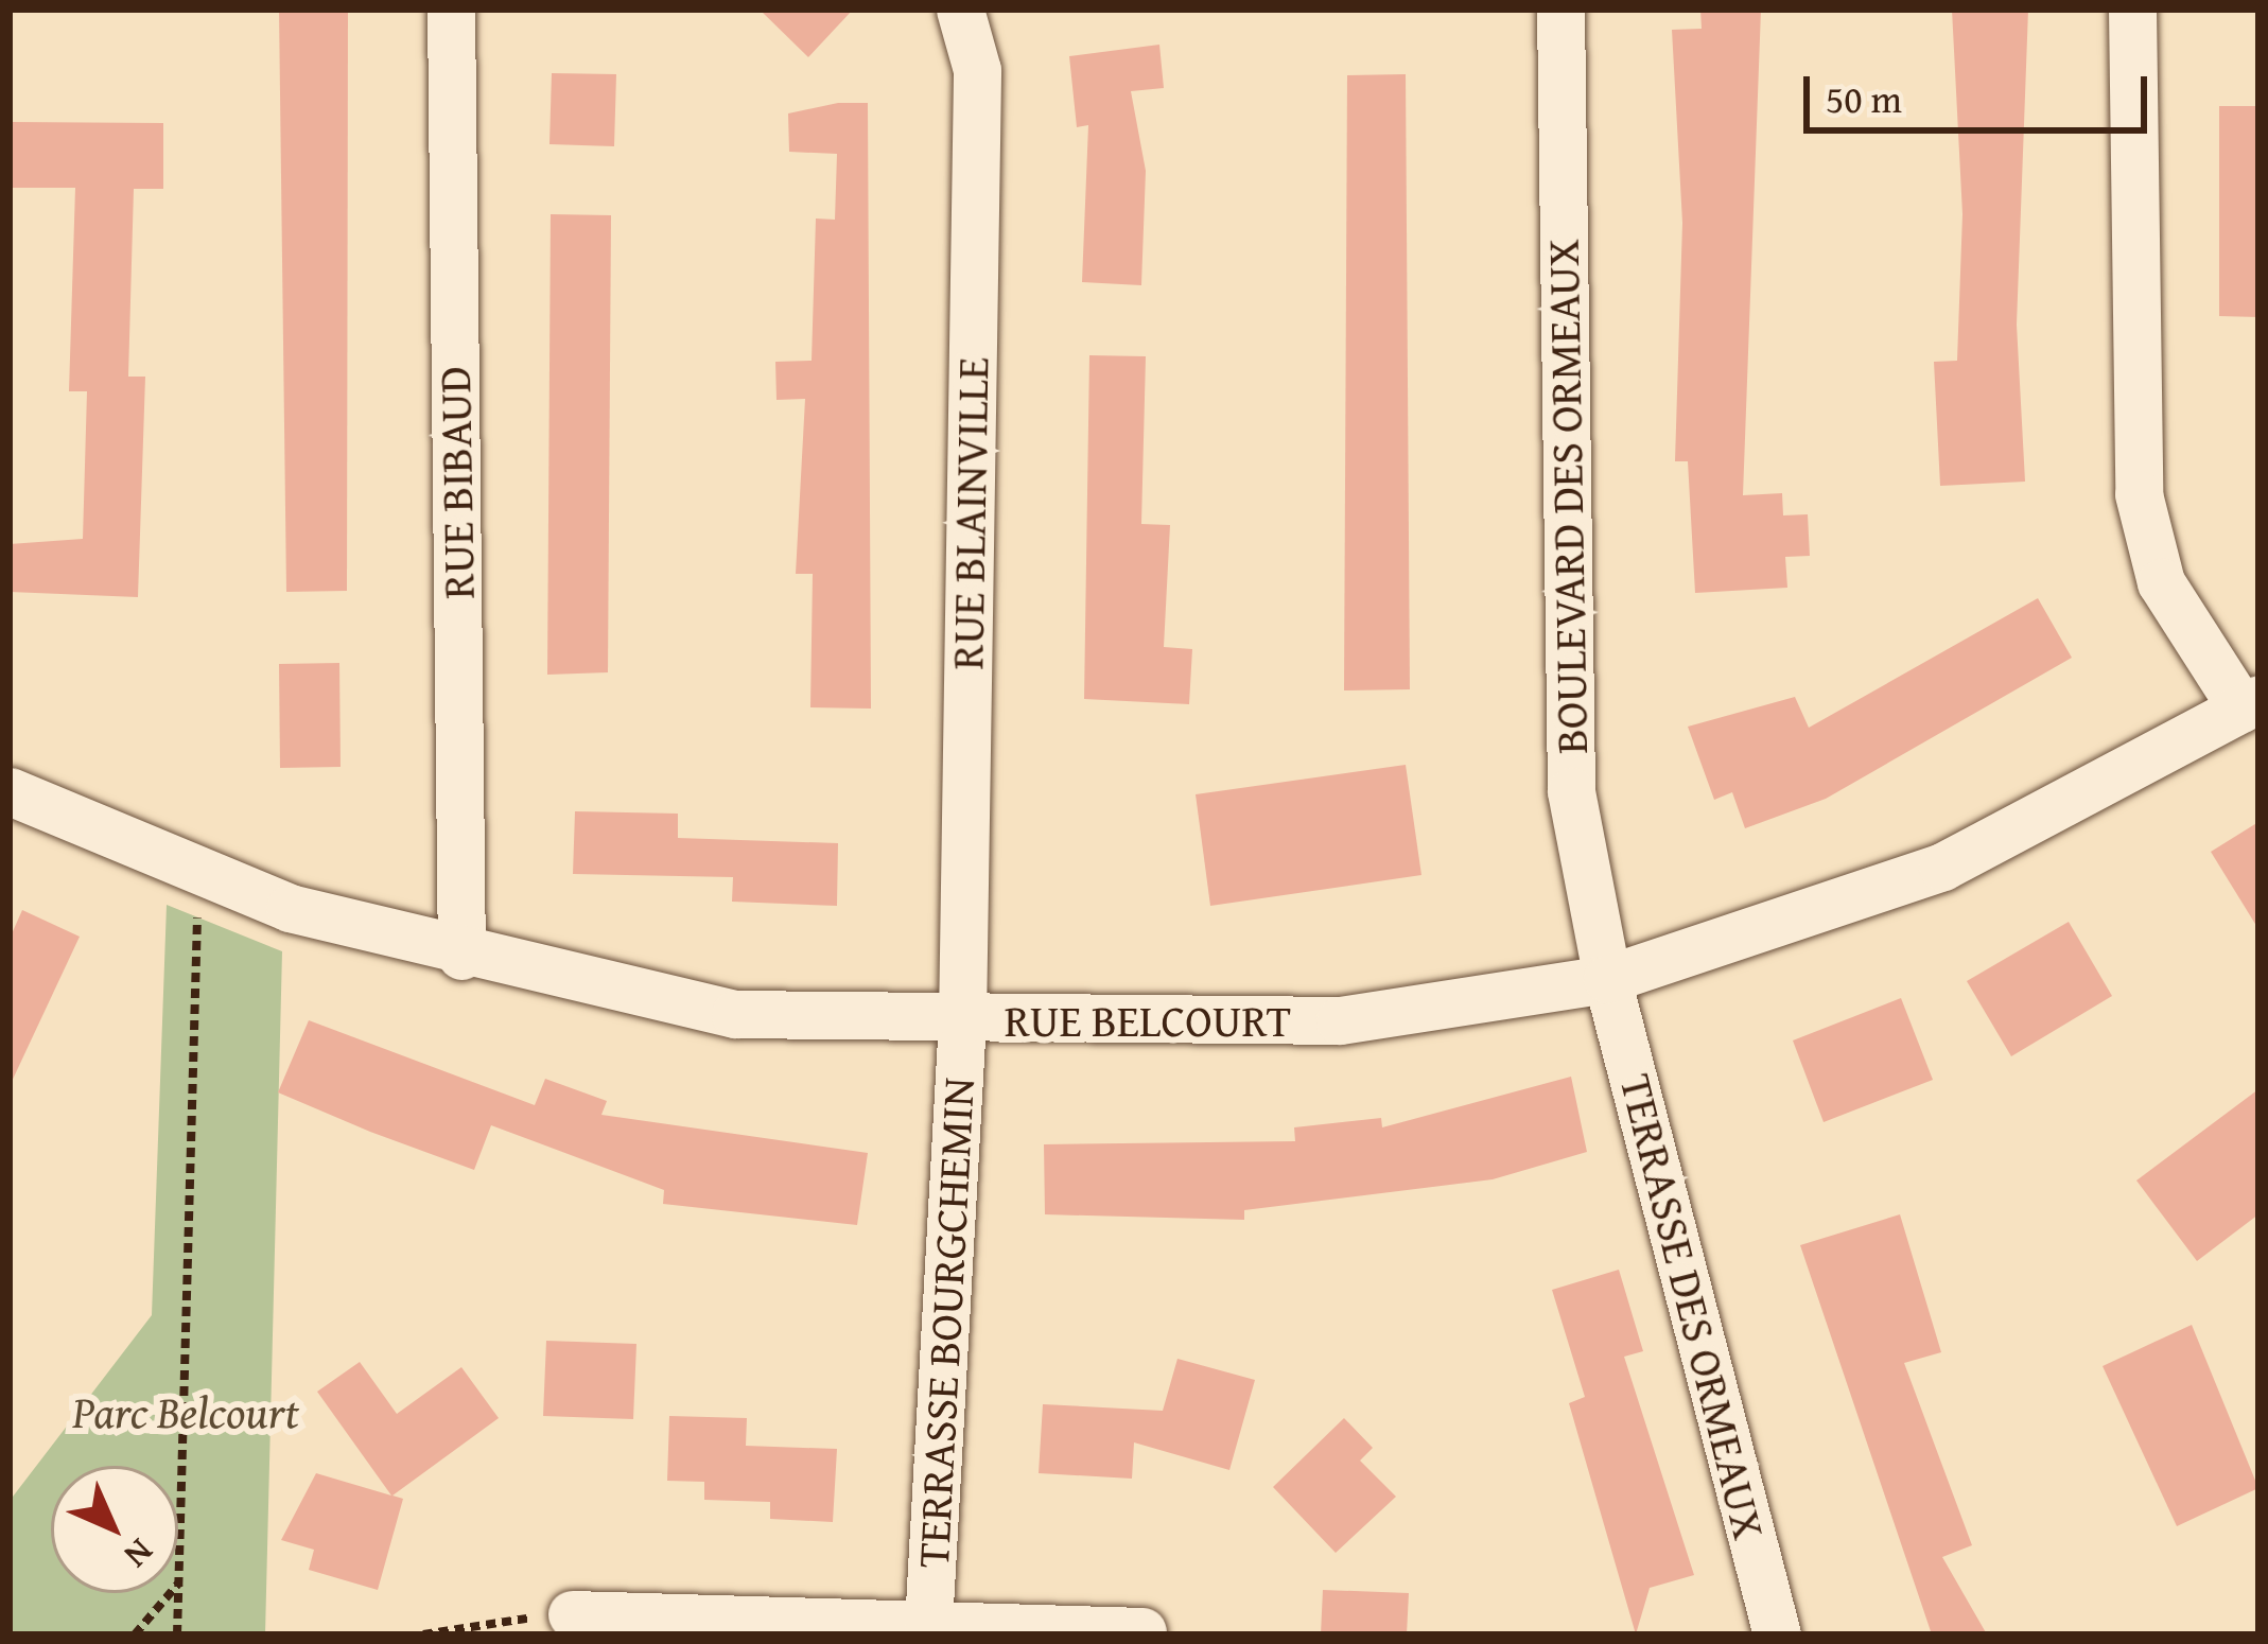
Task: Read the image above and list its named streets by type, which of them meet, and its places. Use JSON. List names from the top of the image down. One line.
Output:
{"streets":{"street":["RUE BIBAUD","BOULEVARD DES ORMEAUX","RUE BLAINVILLE","RUE BELCOURT","TERRASSE DES ORMEAUX","TERRASSE BOURGCHEMIN"]},"crossings":[["RUE BIBAUD","RUE BELCOURT"],["BOULEVARD DES ORMEAUX","RUE BELCOURT"],["BOULEVARD DES ORMEAUX","TERRASSE DES ORMEAUX"],["RUE BLAINVILLE","RUE BELCOURT"],["RUE BLAINVILLE","TERRASSE BOURGCHEMIN"],["RUE BELCOURT","TERRASSE DES ORMEAUX"],["RUE BELCOURT","TERRASSE BOURGCHEMIN"]],"parks":["Parc Belcourt"],"scale_bar":"50 m","north":"bottom right"}
